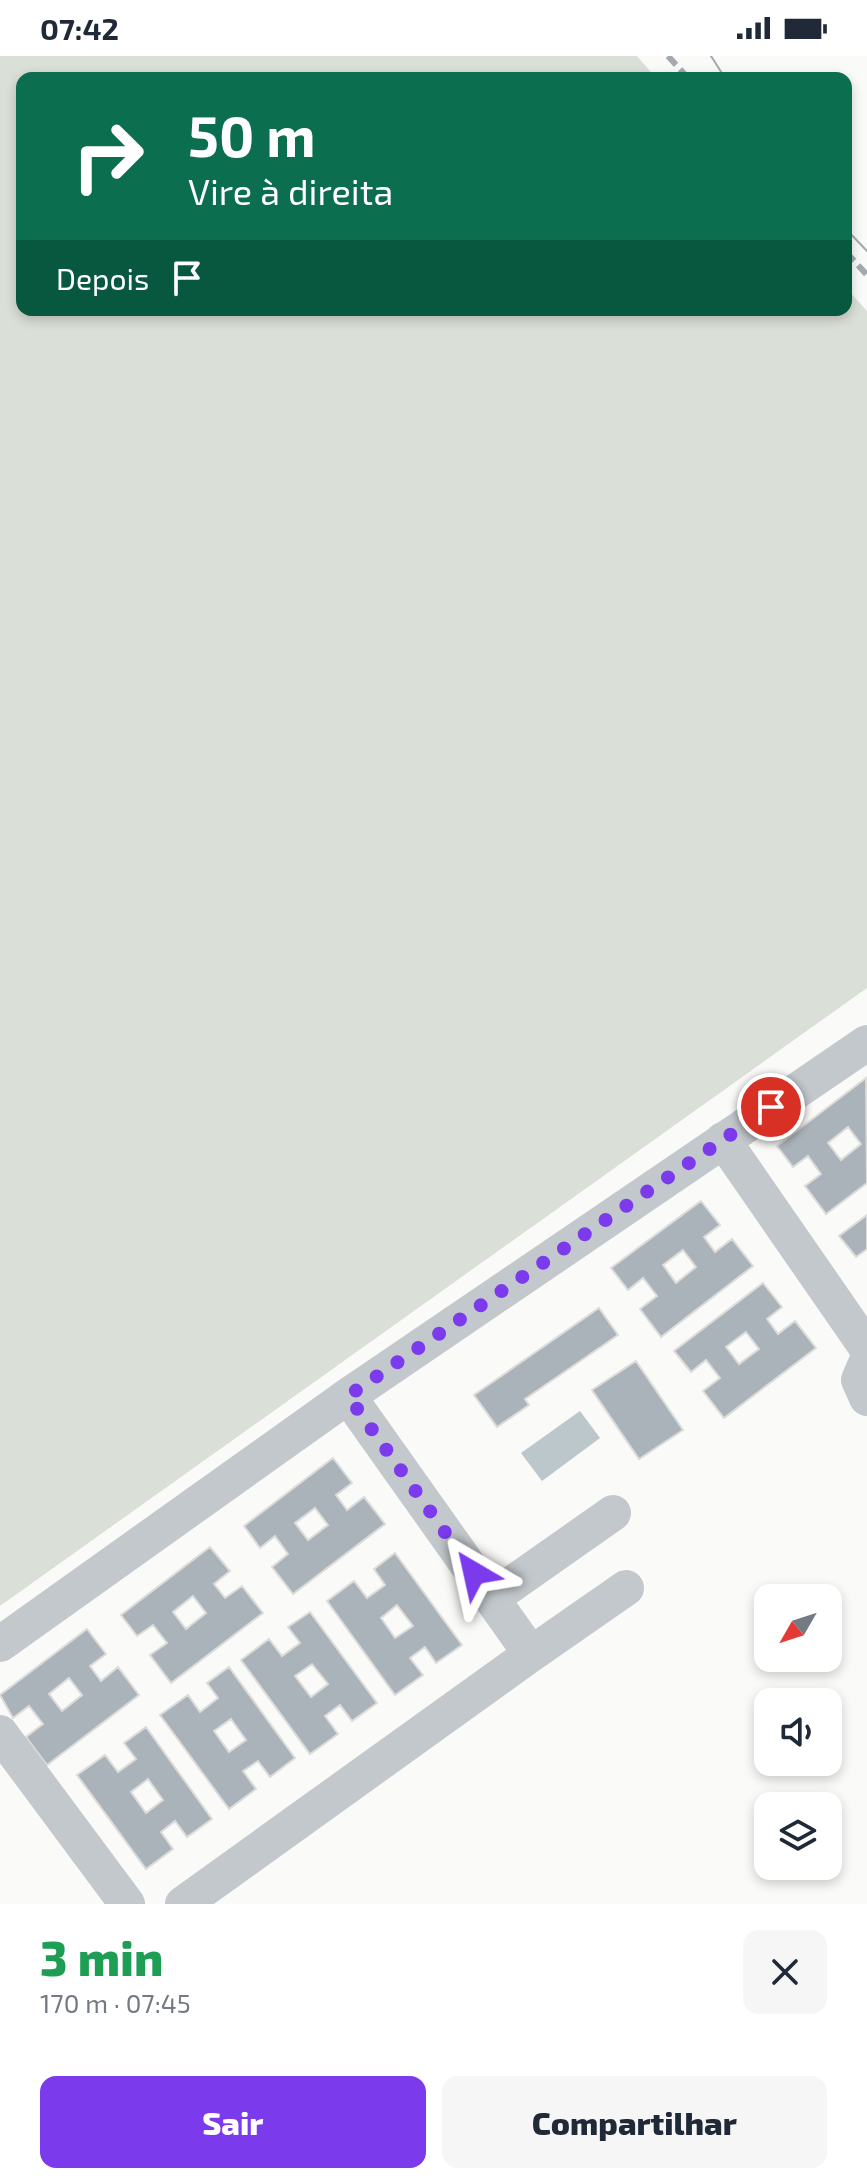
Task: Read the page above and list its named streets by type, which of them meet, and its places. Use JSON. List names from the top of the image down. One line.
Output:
{"north":"bottom left","page":{"status":"07:42","turn":["50 m","Vire à direita"],"then":"Depois","heading":["3 min","170 m · 07:45"],"buttons":["Sair","Compartilhar"]}}
